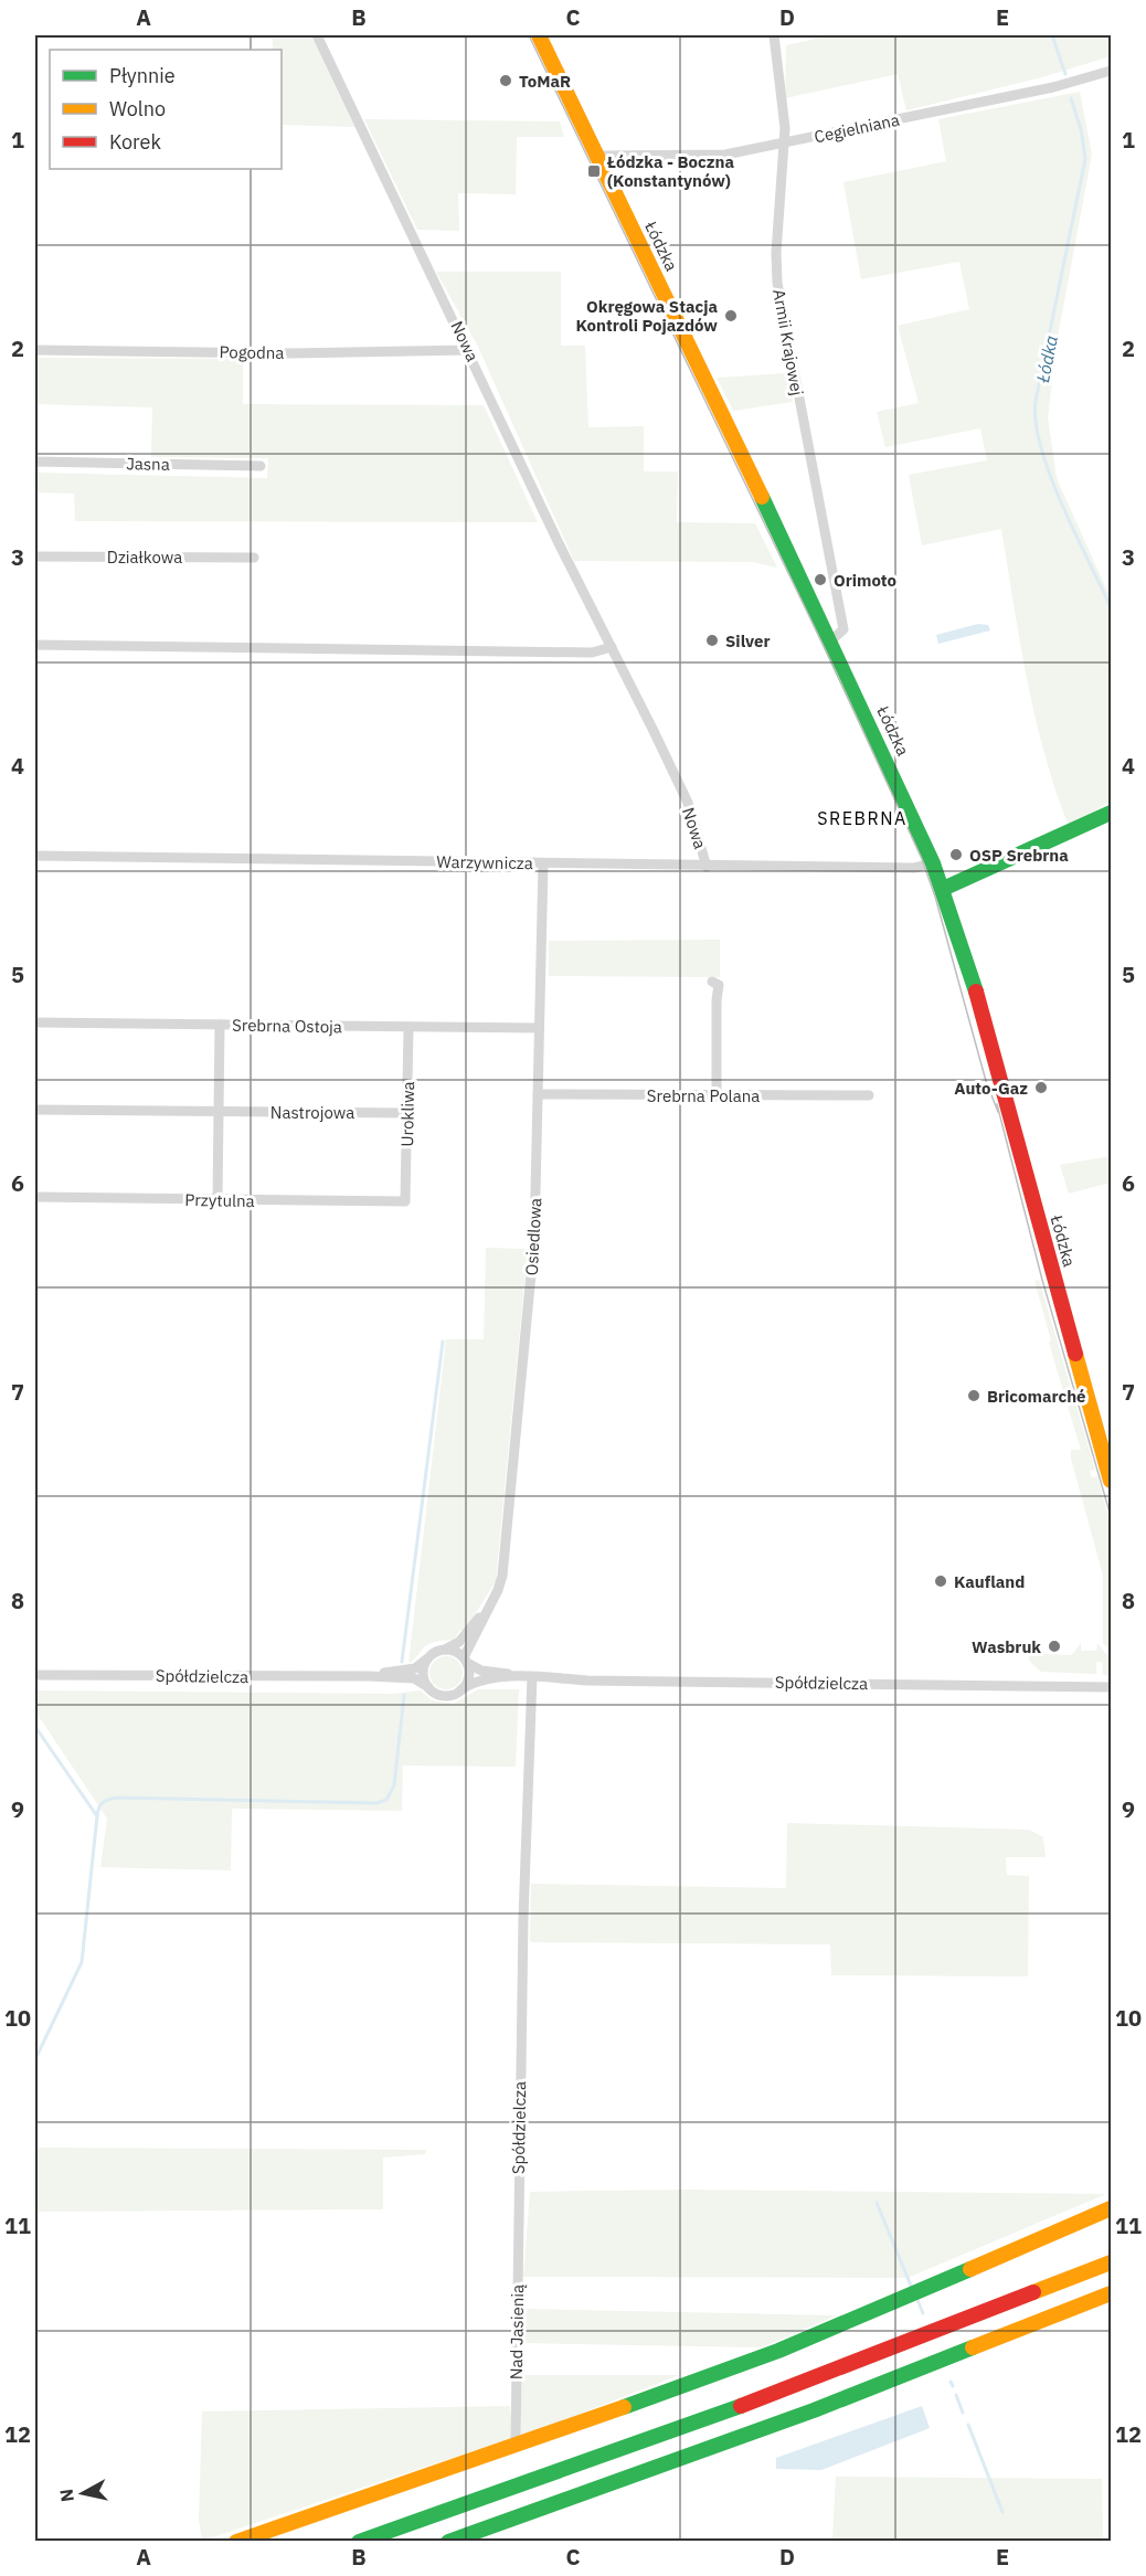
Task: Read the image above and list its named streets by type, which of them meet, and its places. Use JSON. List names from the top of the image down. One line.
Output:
{"streets":{"main road":["Łódzka"],"street":["Cegielniana","Nowa","Armii Krajowej","Pogodna","Jasna","Działkowa","Warzywnicza","Srebrna Ostoja","Srebrna Polana","Nastrojowa","Urokliwa","Przytulna","Osiedlowa","Spółdzielcza","Nad Jasienią"]},"crossings":[["Cegielniana","Łódzka"],["Cegielniana","Armii Krajowej"],["Łódzka","Armii Krajowej"],["Łódzka","Warzywnicza"],["Nowa","Pogodna"],["Nowa","Warzywnicza"],["Warzywnicza","Osiedlowa"],["Srebrna Ostoja","Urokliwa"],["Srebrna Ostoja","Osiedlowa"],["Srebrna Polana","Osiedlowa"],["Nastrojowa","Urokliwa"],["Urokliwa","Przytulna"],["Spółdzielcza","Nad Jasienią"]],"districts":["SREBRNA"],"water":["Łódka"],"places":{"other":["ToMaR","Okręgowa Stacja Kontroli Pojazdów","Orimoto","Silver","OSP Srebrna","Auto-Gaz","Bricomarché","Kaufland","Wasbruk"],"transit":["Łódzka - Boczna (Konstantynów)"]},"legend":["Płynnie","Wolno","Korek"],"north":"left","grid":{"columns":["A","B","C","D","E"],"rows":["1","2","3","4","5","6","7","8","9","10","11","12"]}}
